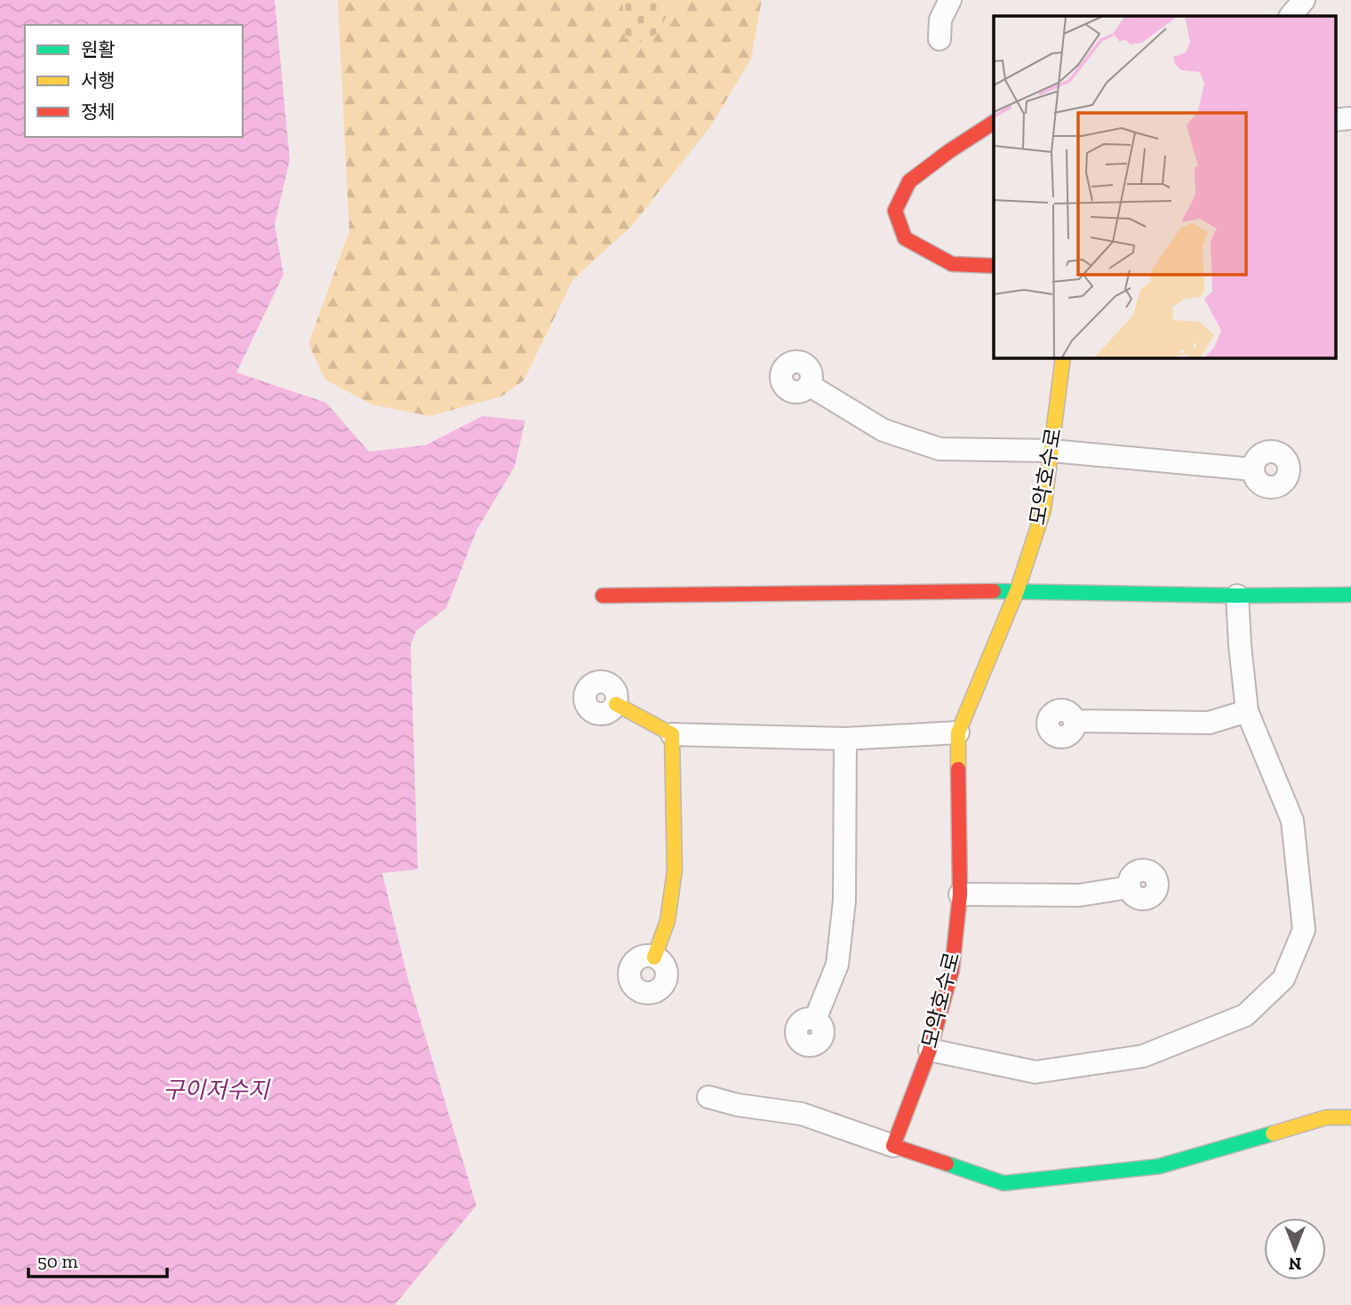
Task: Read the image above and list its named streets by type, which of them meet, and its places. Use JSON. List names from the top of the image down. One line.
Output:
{"streets":{"street":["모악호수로"]},"water":["구이저수지"],"legend":["원활","서행","정체"],"scale_bar":"50 m","north":"bottom"}
